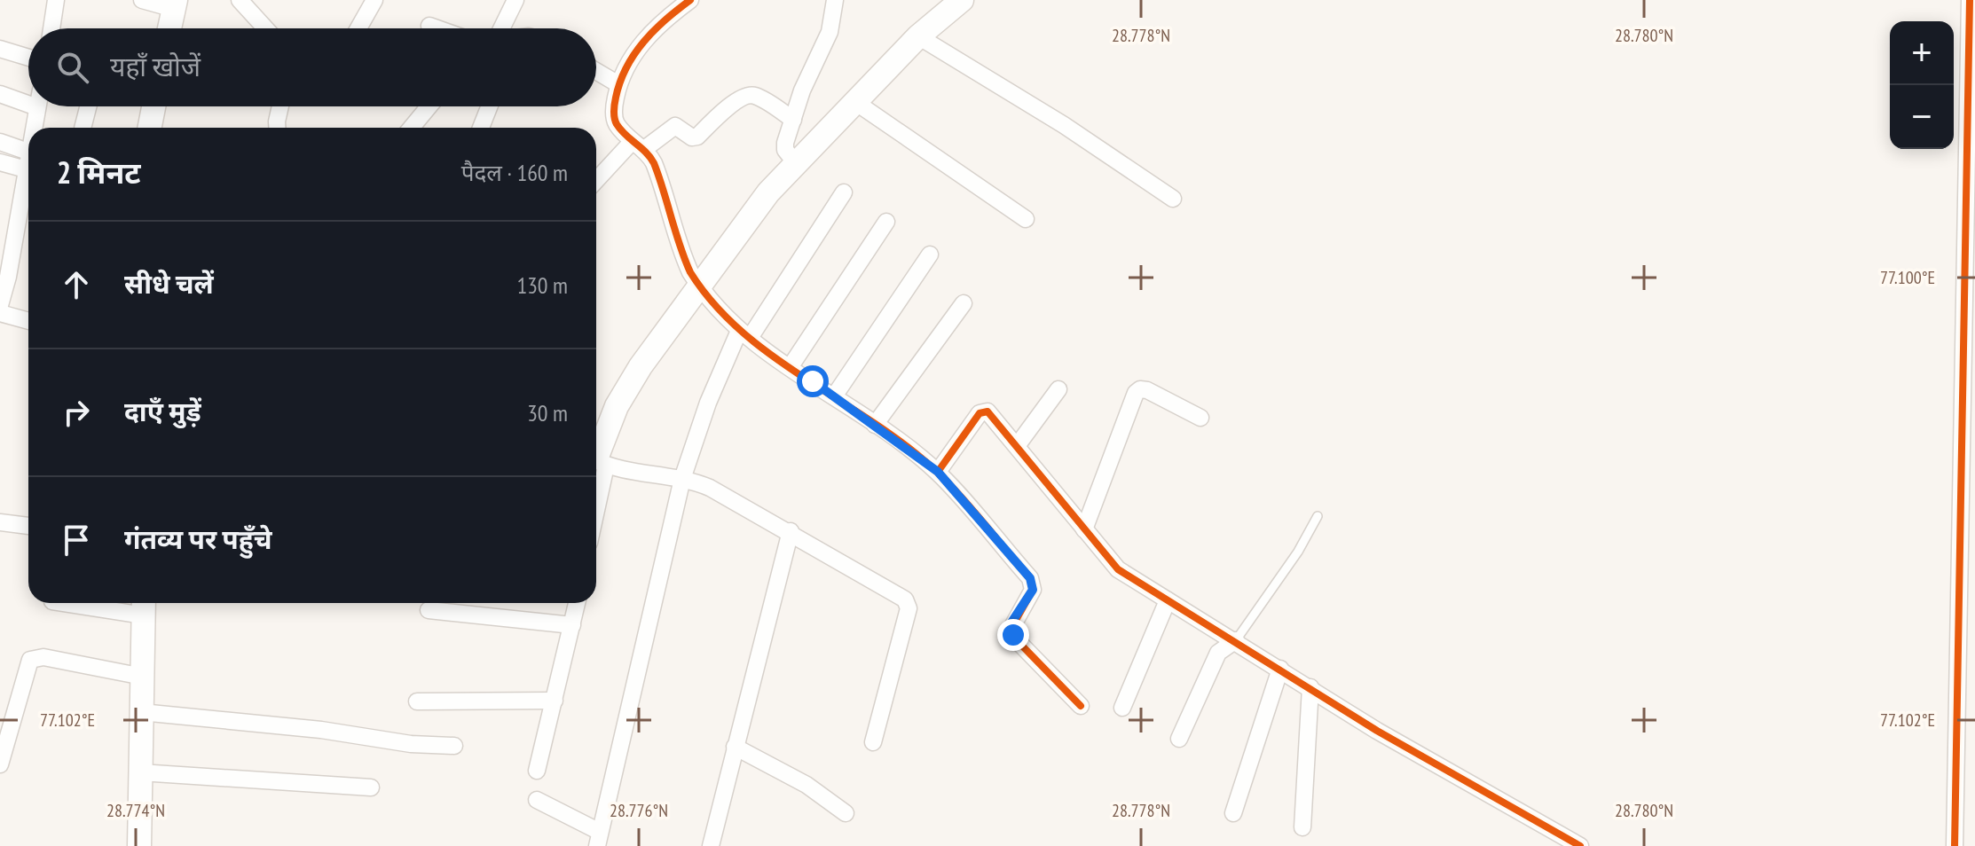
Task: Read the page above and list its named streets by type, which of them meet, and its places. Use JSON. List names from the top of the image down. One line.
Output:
{"page":{"map_buttons":["+","−"],"search":"यहाँ खोजें","heading":["2 मिनट","पैदल · 160 m"],"list":[["सीधे चलें","130 m"],["दाएँ मुड़ें","30 m"],"गंतव्य पर पहुँचे"]},"coordinates":["28.778°N","28.780°N","77.100°E","77.102°E","28.774°N","28.776°N"]}
